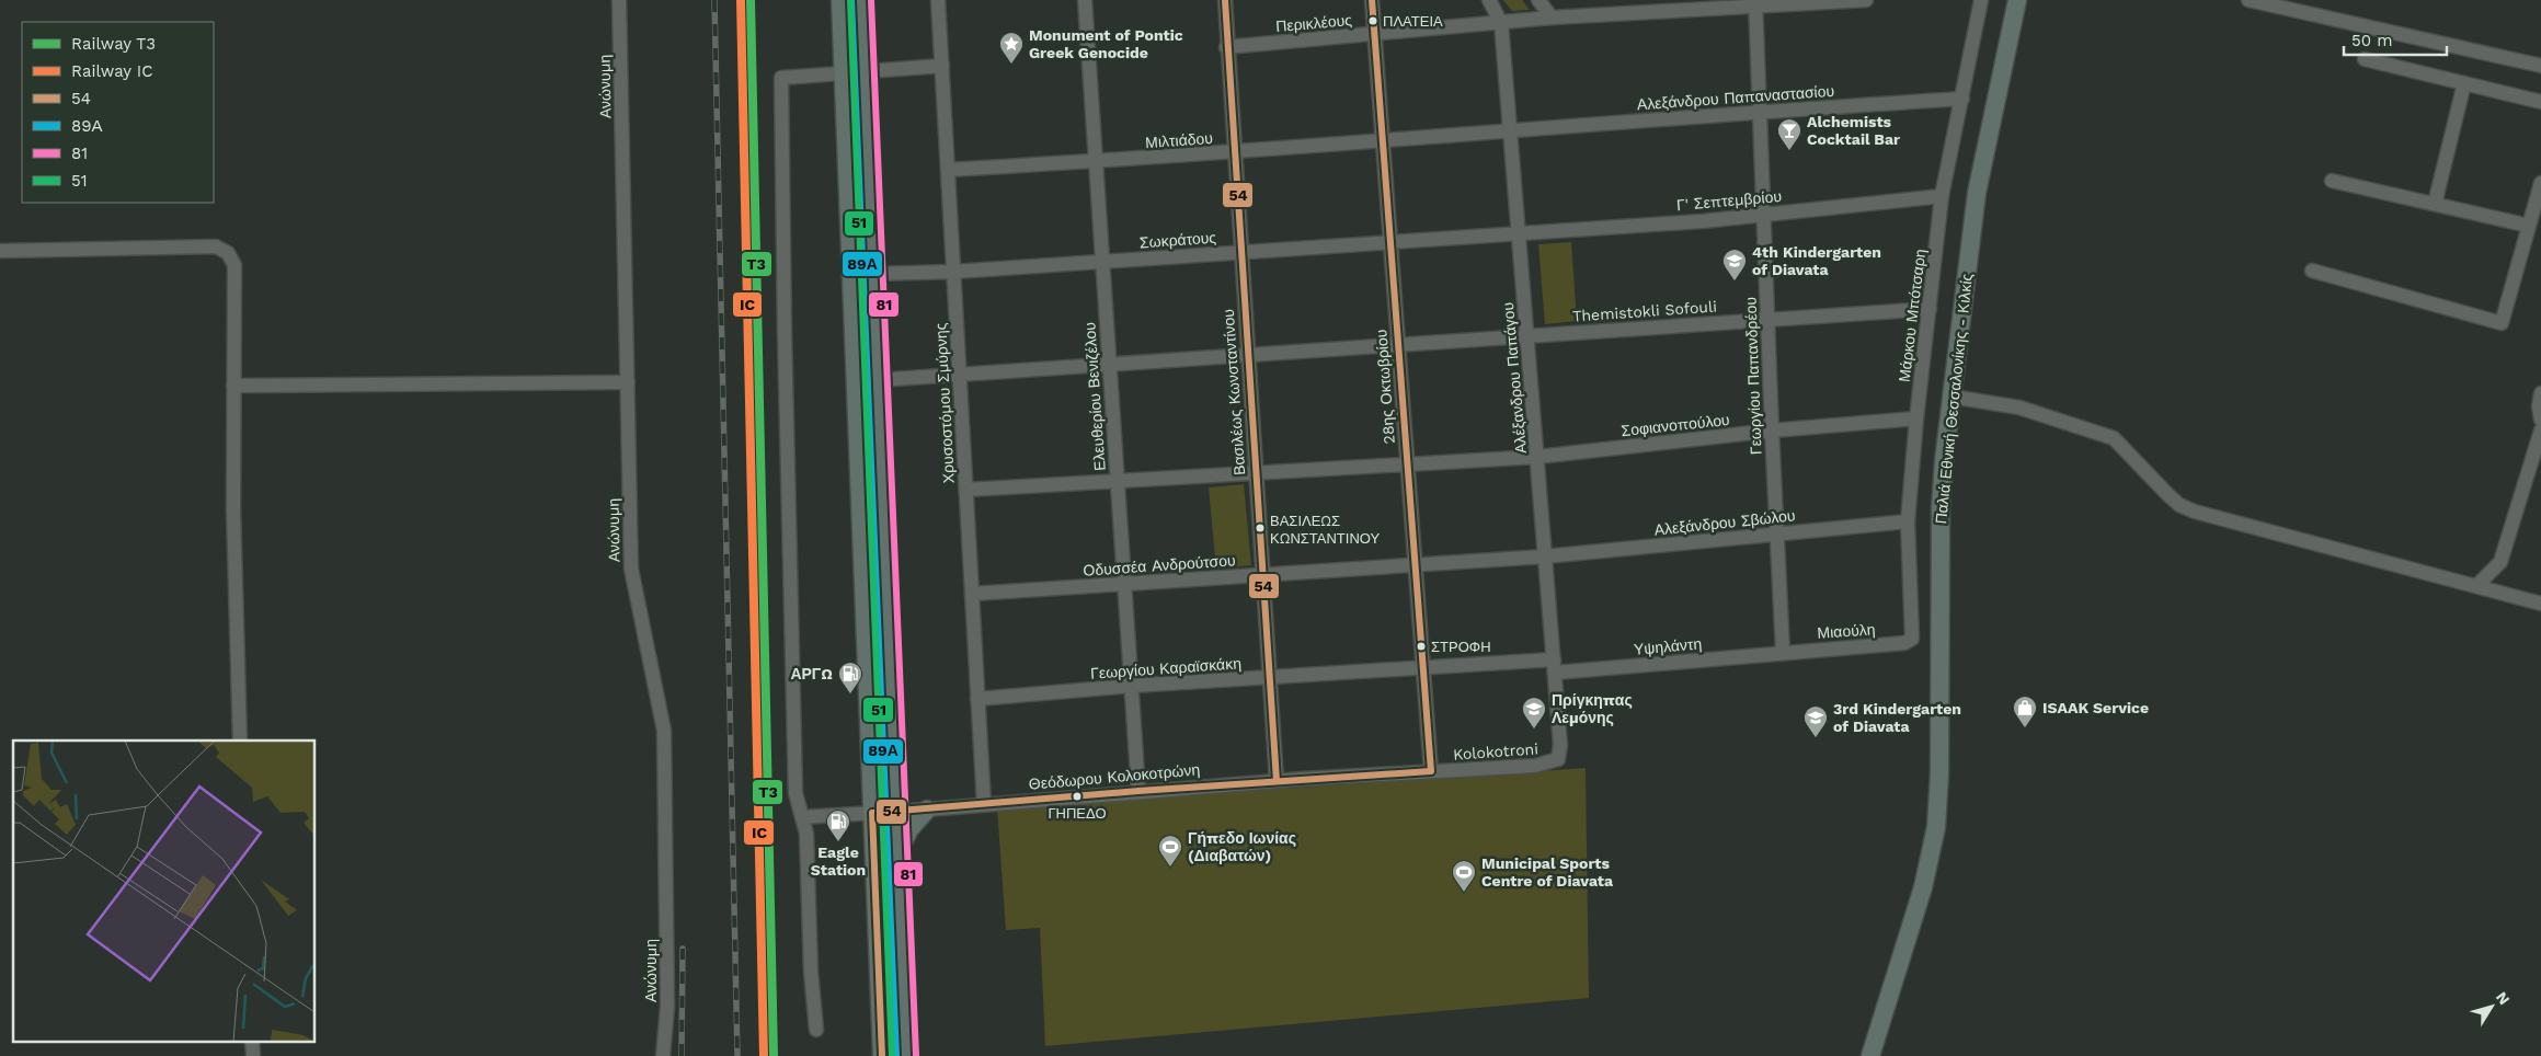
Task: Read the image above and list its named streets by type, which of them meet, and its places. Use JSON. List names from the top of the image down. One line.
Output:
{"streets":{"main road":["Παλιά Εθνική Θεσσαλονίκης - Κιλκίς"],"street":["Περικλέους","Ανώνυμη","Αλεξάνδρου Παπαναστασίου","Μιλτιάδου","Γ' Σεπτεμβρίου","Σωκράτους","Themistokli Sofouli","Μάρκου Μπότσαρη","Γεωργίου Παπανδρέου","Αλέξανδρου Παπάγου","28ης Οκτωβρίου","Βασιλέως Κωνσταντίνου","Ελευθερίου Βενιζέλου","Χρυσοστόμου Σμύρνης","Σοφιανοπούλου","Αλεξάνδρου Σβώλου","Οδυσσέα Ανδρούτσου","Μιαούλη","Υψηλάντη","Γεωργίου Καραϊσκάκη","Kolokotroni","Θεόδωρου Κολοκοτρώνη"]},"crossings":[["Περικλέους","Γεωργίου Παπανδρέου"],["Περικλέους","Αλέξανδρου Παπάγου"],["Περικλέους","28ης Οκτωβρίου"],["Περικλέους","Βασιλέως Κωνσταντίνου"],["Αλεξάνδρου Παπαναστασίου","Μιλτιάδου"],["Αλεξάνδρου Παπαναστασίου","Μάρκου Μπότσαρη"],["Αλεξάνδρου Παπαναστασίου","Γεωργίου Παπανδρέου"],["Αλεξάνδρου Παπαναστασίου","Αλέξανδρου Παπάγου"],["Μιλτιάδου","Αλέξανδρου Παπάγου"],["Μιλτιάδου","28ης Οκτωβρίου"],["Μιλτιάδου","Βασιλέως Κωνσταντίνου"],["Μιλτιάδου","Ελευθερίου Βενιζέλου"],["Μιλτιάδου","Χρυσοστόμου Σμύρνης"],["Γ' Σεπτεμβρίου","Σωκράτους"],["Γ' Σεπτεμβρίου","Μάρκου Μπότσαρη"],["Γ' Σεπτεμβρίου","Γεωργίου Παπανδρέου"],["Γ' Σεπτεμβρίου","Αλέξανδρου Παπάγου"],["Σωκράτους","Αλέξανδρου Παπάγου"],["Σωκράτους","28ης Οκτωβρίου"],["Σωκράτους","Βασιλέως Κωνσταντίνου"],["Σωκράτους","Ελευθερίου Βενιζέλου"],["Σωκράτους","Χρυσοστόμου Σμύρνης"],["Themistokli Sofouli","Μάρκου Μπότσαρη"],["Themistokli Sofouli","Γεωργίου Παπανδρέου"],["Themistokli Sofouli","Αλέξανδρου Παπάγου"],["Themistokli Sofouli","28ης Οκτωβρίου"],["Themistokli Sofouli","Βασιλέως Κωνσταντίνου"],["Themistokli Sofouli","Ελευθερίου Βενιζέλου"],["Themistokli Sofouli","Χρυσοστόμου Σμύρνης"],["Μάρκου Μπότσαρη","Σοφιανοπούλου"],["Μάρκου Μπότσαρη","Αλεξάνδρου Σβώλου"],["Μάρκου Μπότσαρη","Μιαούλη"],["Γεωργίου Παπανδρέου","Σοφιανοπούλου"],["Γεωργίου Παπανδρέου","Αλεξάνδρου Σβώλου"],["Γεωργίου Παπανδρέου","Μιαούλη"],["Γεωργίου Παπανδρέου","Υψηλάντη"],["Αλέξανδρου Παπάγου","Σοφιανοπούλου"],["Αλέξανδρου Παπάγου","Αλεξάνδρου Σβώλου"],["Αλέξανδρου Παπάγου","Οδυσσέα Ανδρούτσου"],["Αλέξανδρου Παπάγου","Υψηλάντη"],["Αλέξανδρου Παπάγου","Γεωργίου Καραϊσκάκη"],["Αλέξανδρου Παπάγου","Kolokotroni"],["28ης Οκτωβρίου","Σοφιανοπούλου"],["28ης Οκτωβρίου","Οδυσσέα Ανδρούτσου"],["28ης Οκτωβρίου","Γεωργίου Καραϊσκάκη"],["28ης Οκτωβρίου","Kolokotroni"],["28ης Οκτωβρίου","Θεόδωρου Κολοκοτρώνη"],["Βασιλέως Κωνσταντίνου","Σοφιανοπούλου"],["Βασιλέως Κωνσταντίνου","Οδυσσέα Ανδρούτσου"],["Βασιλέως Κωνσταντίνου","Γεωργίου Καραϊσκάκη"],["Βασιλέως Κωνσταντίνου","Θεόδωρου Κολοκοτρώνη"],["Ελευθερίου Βενιζέλου","Σοφιανοπούλου"],["Ελευθερίου Βενιζέλου","Οδυσσέα Ανδρούτσου"],["Ελευθερίου Βενιζέλου","Γεωργίου Καραϊσκάκη"],["Ελευθερίου Βενιζέλου","Θεόδωρου Κολοκοτρώνη"],["Χρυσοστόμου Σμύρνης","Σοφιανοπούλου"],["Χρυσοστόμου Σμύρνης","Οδυσσέα Ανδρούτσου"],["Χρυσοστόμου Σμύρνης","Γεωργίου Καραϊσκάκη"],["Χρυσοστόμου Σμύρνης","Θεόδωρου Κολοκοτρώνη"],["Αλεξάνδρου Σβώλου","Οδυσσέα Ανδρούτσου"],["Μιαούλη","Υψηλάντη"],["Υψηλάντη","Γεωργίου Καραϊσκάκη"],["Kolokotroni","Θεόδωρου Κολοκοτρώνη"]],"places":{"other":["ΠΛΑΤΕΙΑ","ΒΑΣΙΛΕΩΣ ΚΩΝΣΤΑΝΤΙΝΟΥ","ΣΤΡΟΦΗ","ΓΗΠΕΔΟ"],"place":["Monument of Pontic Greek Genocide"],"bar":["Alchemists Cocktail Bar"],"school or university":["4th Kindergarten of Diavata","Πρίγκηπας Λεμόνης","3rd Kindergarten of Diavata"],"fuel station":["ΑΡΓΩ","Eagle Station"],"shop":["ISAAK Service"],"sports":["Γήπεδο Ιωνίας (Διαβατών)","Municipal Sports Centre of Diavata"]},"lines":["rail line T3","rail line IC","transit line 54","transit line 89Α","transit line 81","transit line 51"],"legend":["Railway T3","Railway IC","54","89Α","81","51"],"scale_bar":"50 m","north":"top right"}
